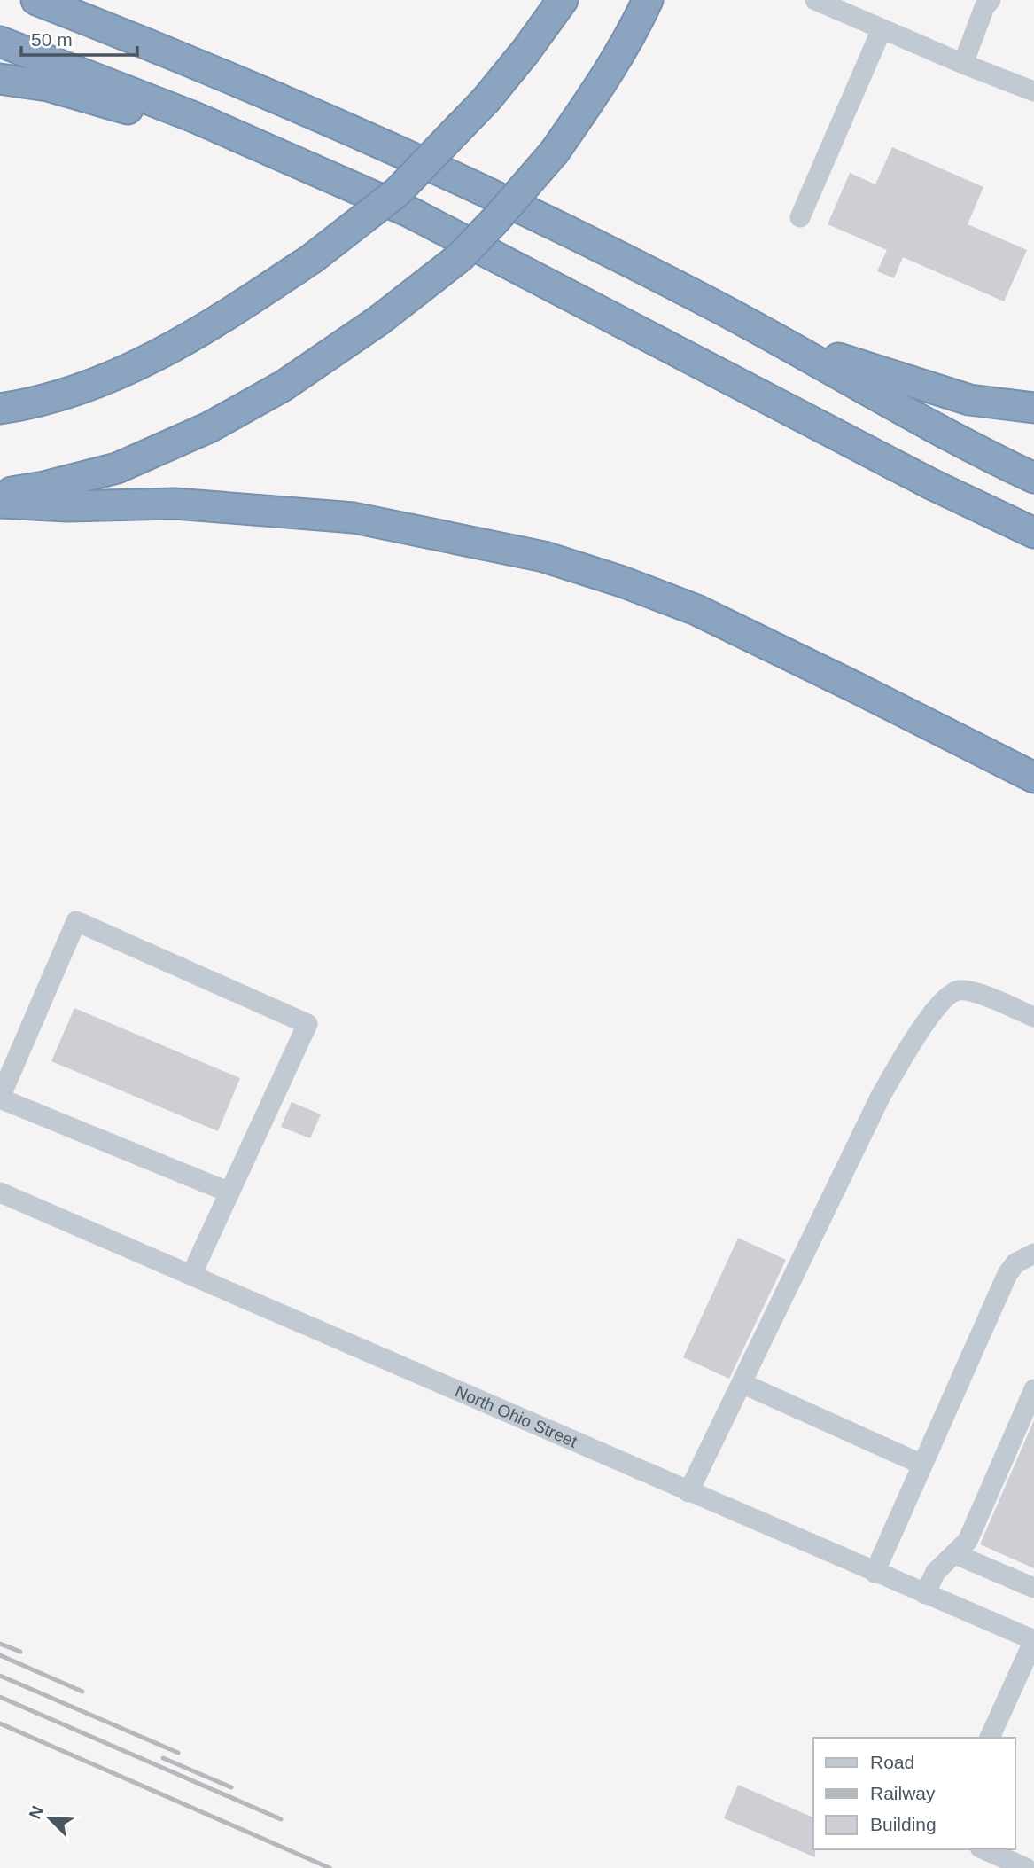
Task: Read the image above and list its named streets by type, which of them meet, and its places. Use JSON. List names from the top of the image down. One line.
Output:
{"streets":{"street":["North Ohio Street"]},"legend":["Road","Railway","Building"],"scale_bar":"50 m","north":"top left"}
